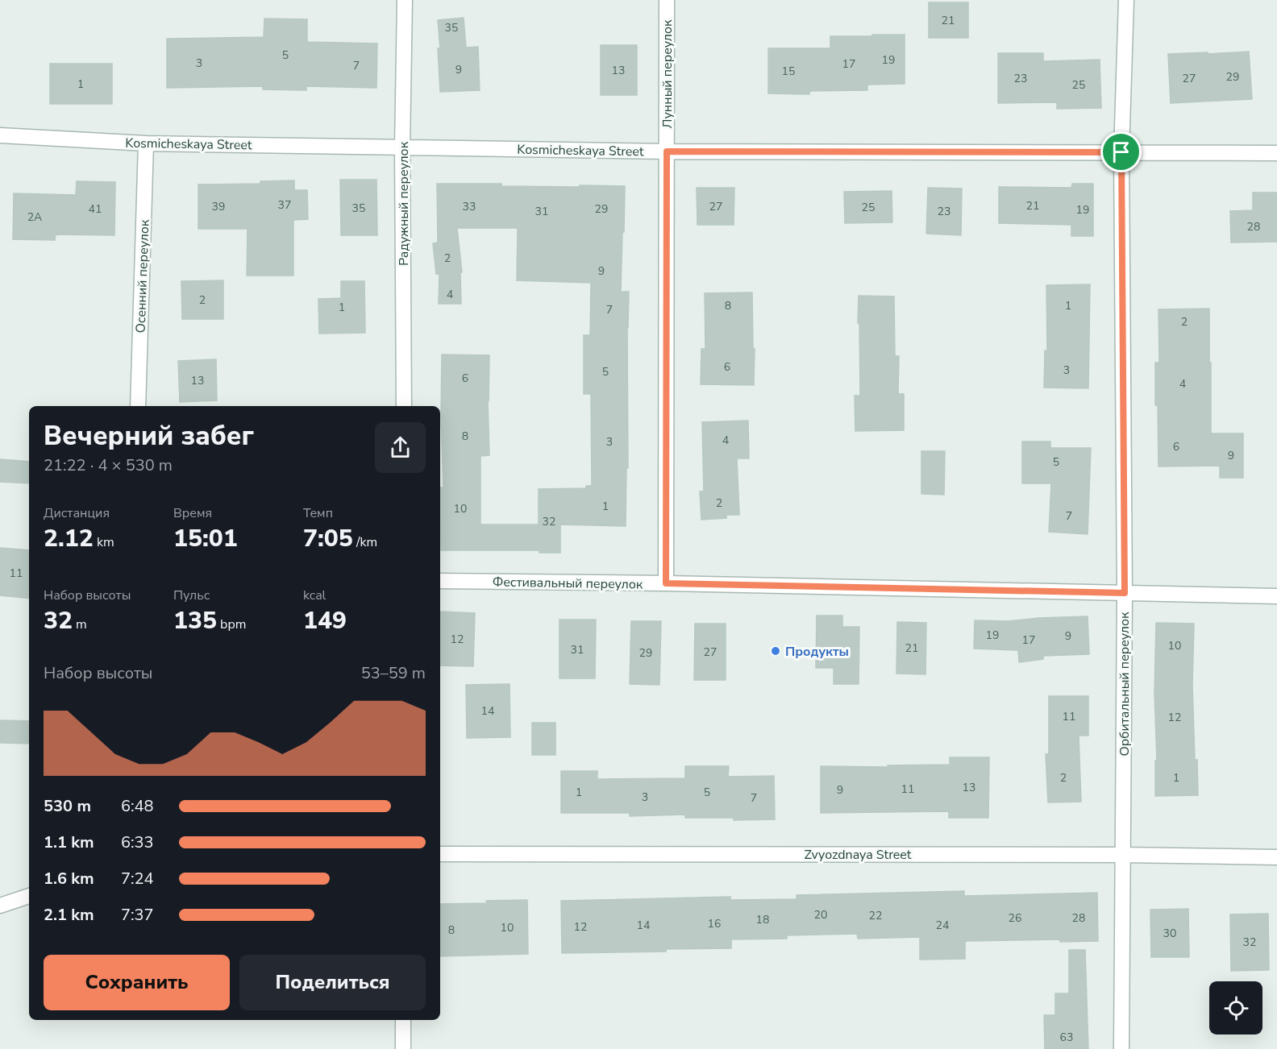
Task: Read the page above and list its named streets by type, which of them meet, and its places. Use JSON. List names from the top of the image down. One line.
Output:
{"streets":{"street":["Лунный переулок","Kosmicheskaya Street","Радужный переулок","Осенний переулок","Фестивальный переулок","Орбитальный переулок","Zvyozdnaya Street"]},"crossings":[["Лунный переулок","Kosmicheskaya Street"],["Лунный переулок","Фестивальный переулок"],["Kosmicheskaya Street","Радужный переулок"],["Kosmicheskaya Street","Осенний переулок"],["Kosmicheskaya Street","Орбитальный переулок"],["Фестивальный переулок","Орбитальный переулок"],["Орбитальный переулок","Zvyozdnaya Street"]],"places":["Продукты"],"house_numbers":["21","35","5","19","3","17","7","9","13","15","29","23","27","1","25","37","21","39","33","27","25","35","41","29","19","31","23","2А","28","2","9","4","2","8","1","1","7","2","6","3","5","6","13","4","8","4","3","6","9","5","2","1","10","7","32","11","19","9","12","17","10","21","31","27","29","14","11","12","2","1","13","11","9","1","5","3","7","20","22","26","28","18","16","14","24","12","10","8","30","32","63"],"page":{"heading":["Вечерний забег","21:22 · 4 × 530 m"],"stats":[["Дистанция","2.12 km"],["Время","15:01"],["Темп","7:05 /km"],["Набор высоты","32 m"],["Пульс","135 bpm"],["kcal","149"]],"chart":["Набор высоты","53–59 m"],"list":[{"name":"530 m","note":"6:48"},{"name":"1.1 km","note":"6:33"},{"name":"1.6 km","note":"7:24"},{"name":"2.1 km","note":"7:37"}],"buttons":["Сохранить","Поделиться"]}}
